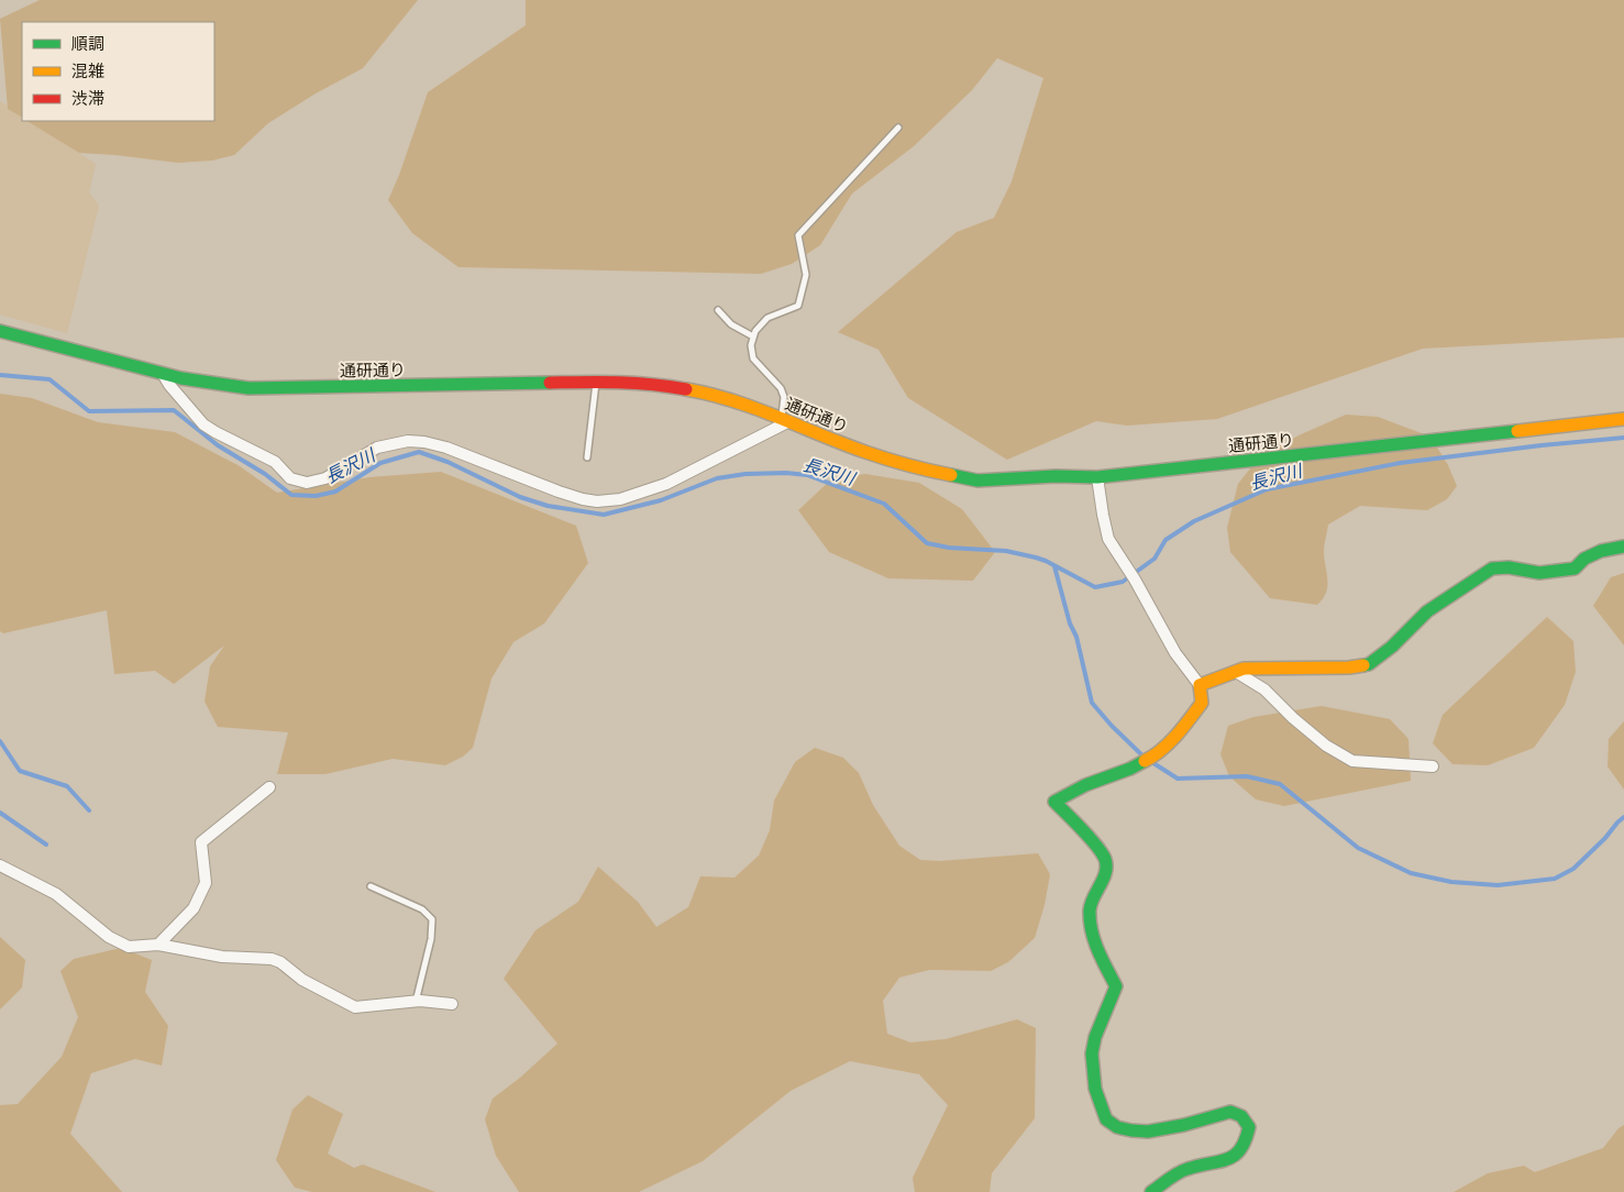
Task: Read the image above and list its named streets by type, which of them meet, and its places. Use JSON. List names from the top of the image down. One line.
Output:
{"streets":{"street":["通研通り"]},"water":["長沢川"],"legend":["順調","混雑","渋滞"]}
